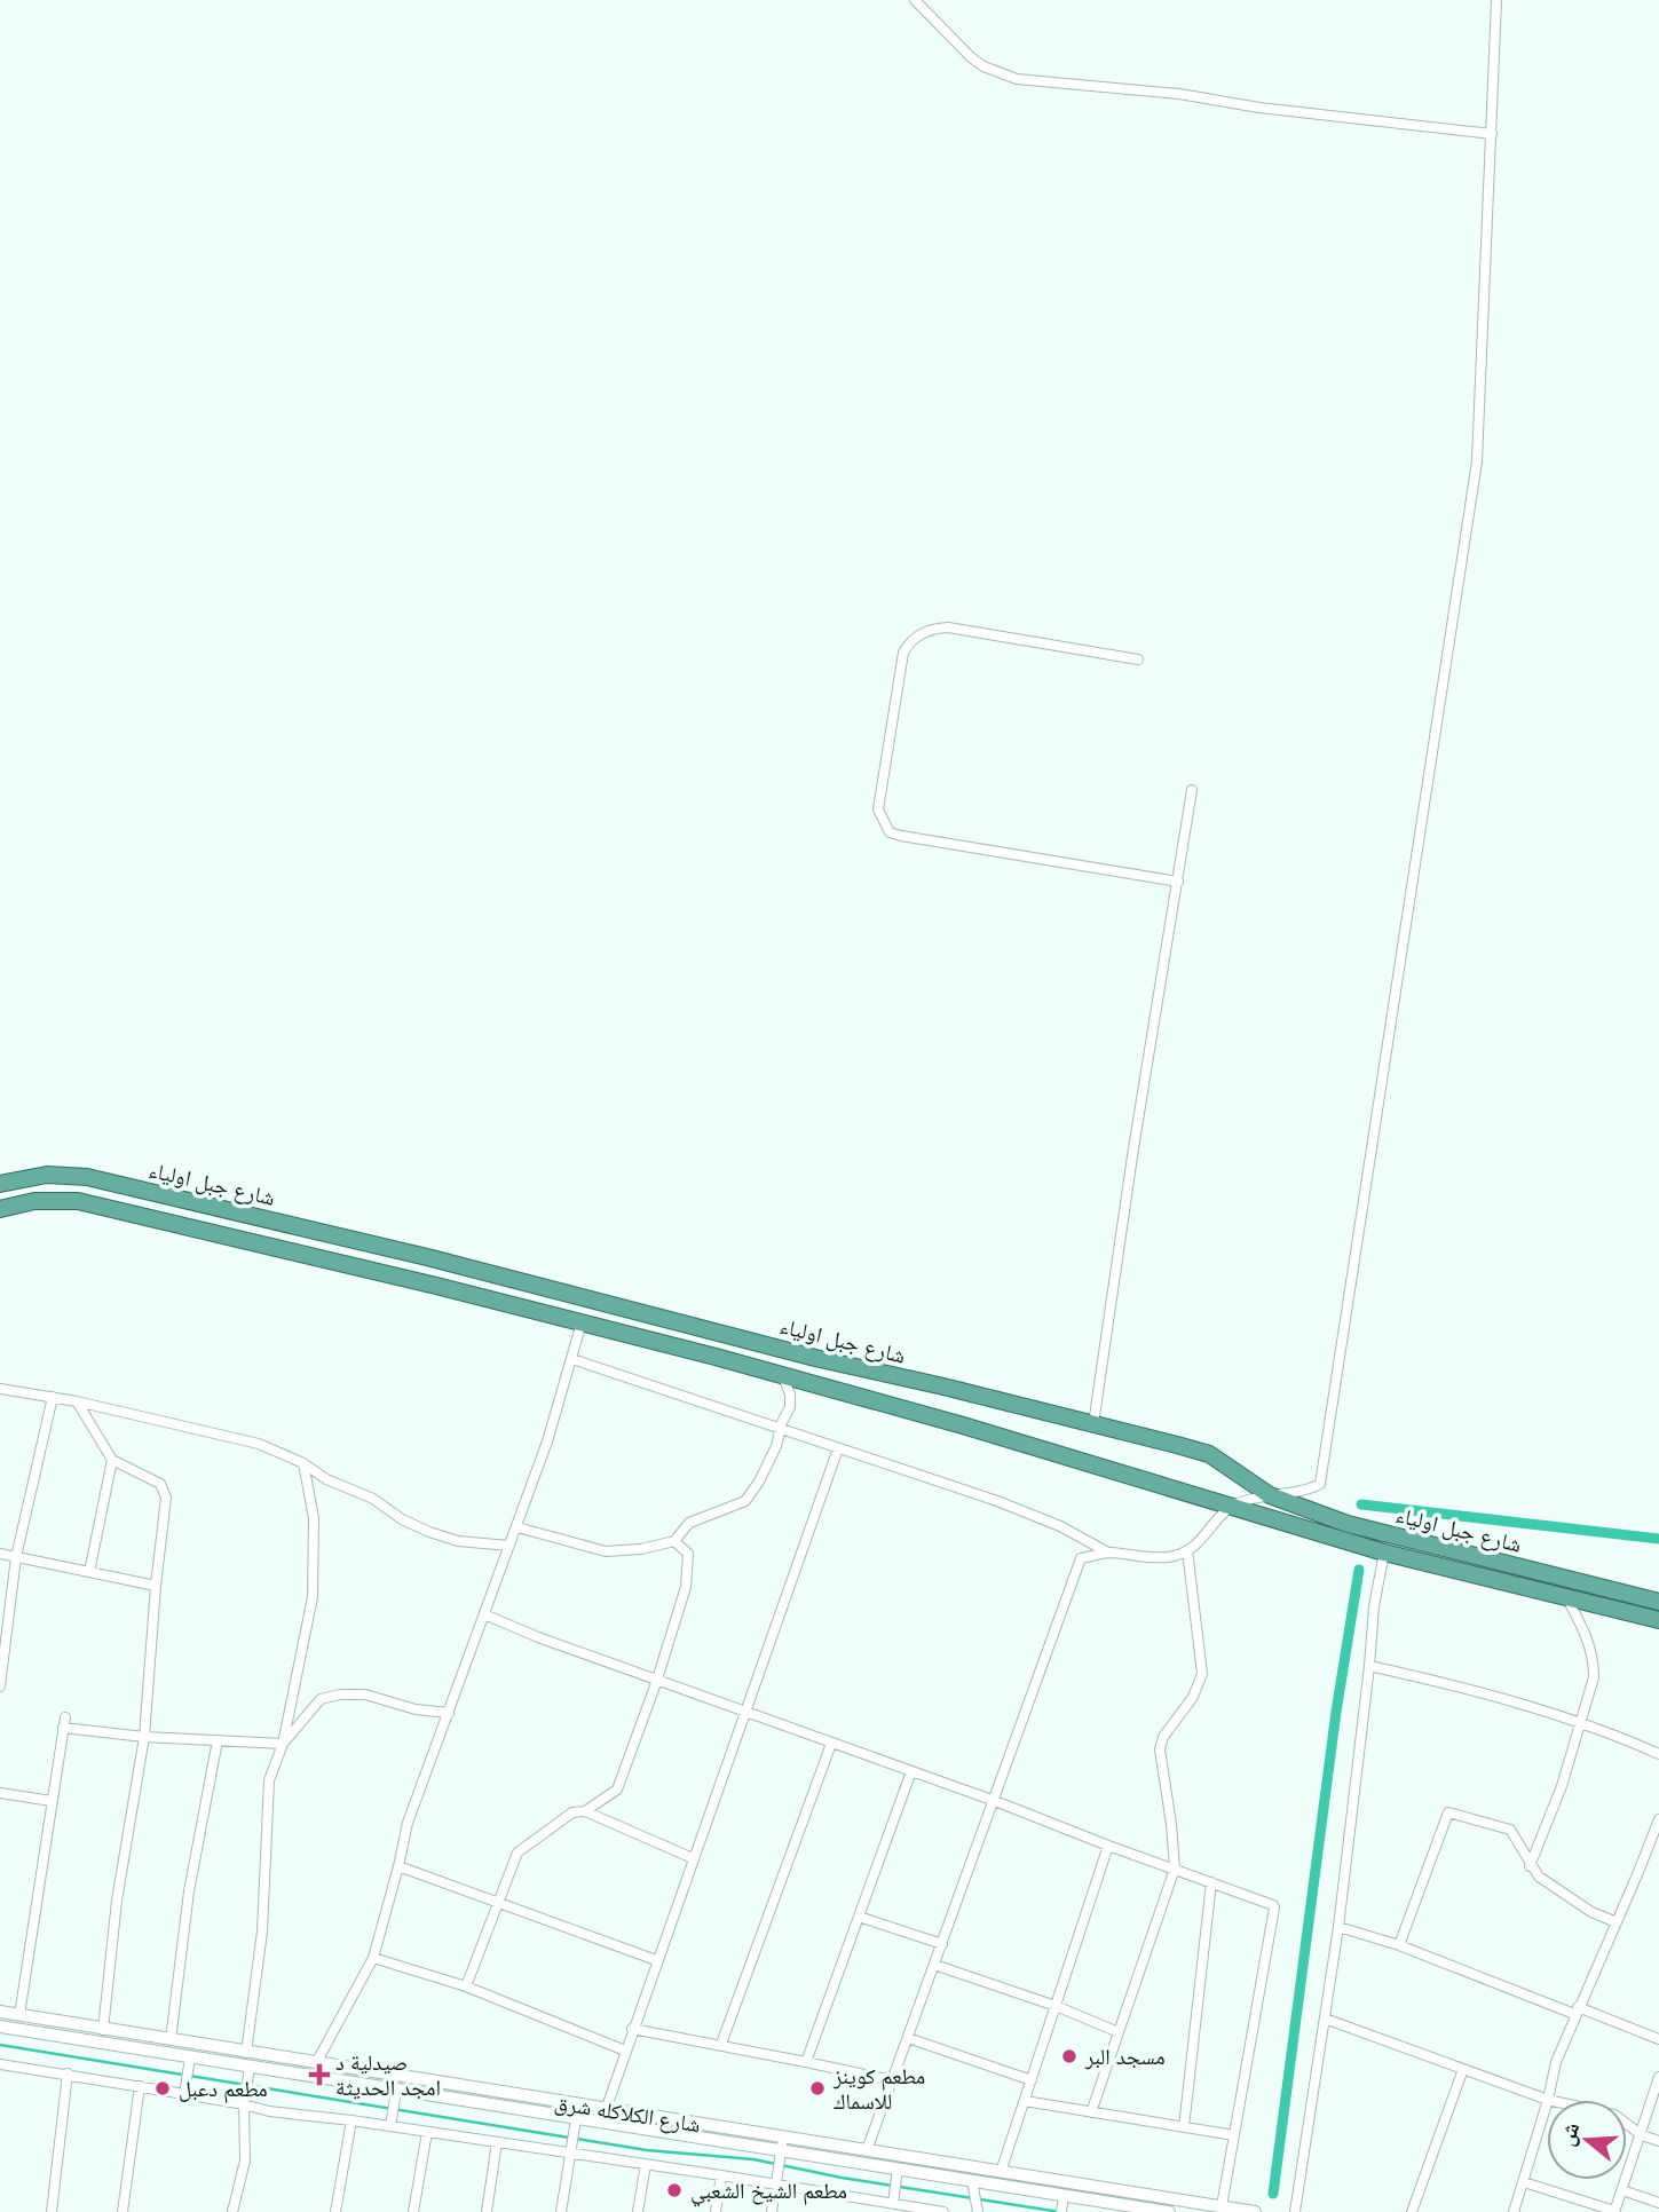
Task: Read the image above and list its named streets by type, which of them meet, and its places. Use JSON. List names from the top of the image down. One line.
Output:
{"streets":{"highway":["شارع جبل اولياء"],"street":["شارع الكلاكله شرق"]},"places":{"other":["مسجد البر","مطعم دعبل","مطعم كوينز للاسماك","مطعم الشيخ الشعبي"],"health":["صيدلية د امجد الحديثة"]},"north":"left"}
